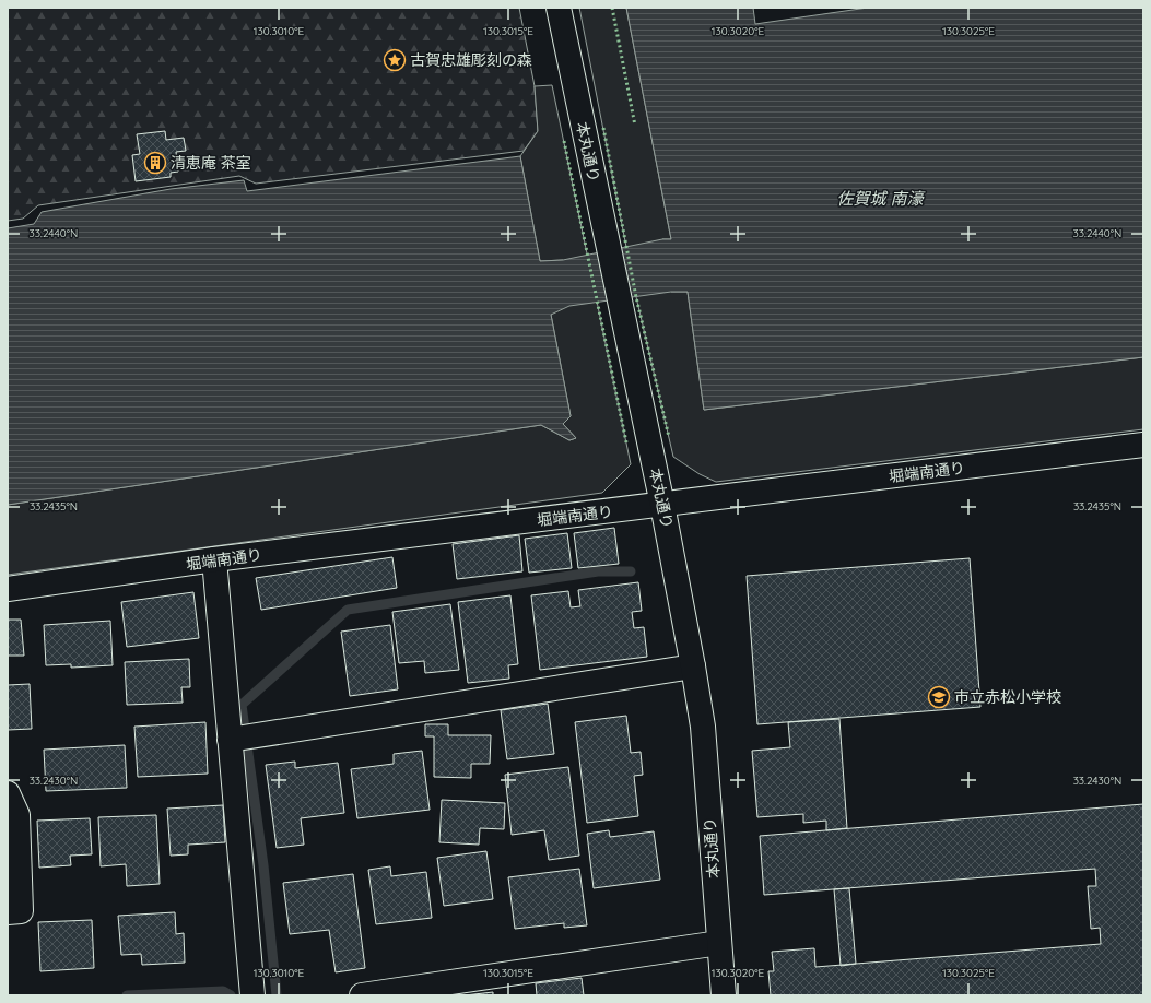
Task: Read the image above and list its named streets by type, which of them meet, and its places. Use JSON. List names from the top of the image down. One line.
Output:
{"streets":{"street":["本丸通り","堀端南通り"]},"crossings":[["本丸通り","堀端南通り"]],"water":["佐賀城 南濠"],"places":{"place":["古賀忠雄彫刻の森"],"building":["清恵庵 茶室"],"school or university":["市立赤松小学校"]},"coordinates":["130.3010°E","130.3015°E","130.3020°E","130.3025°E","33.2440°N","33.2435°N","33.2430°N"]}
